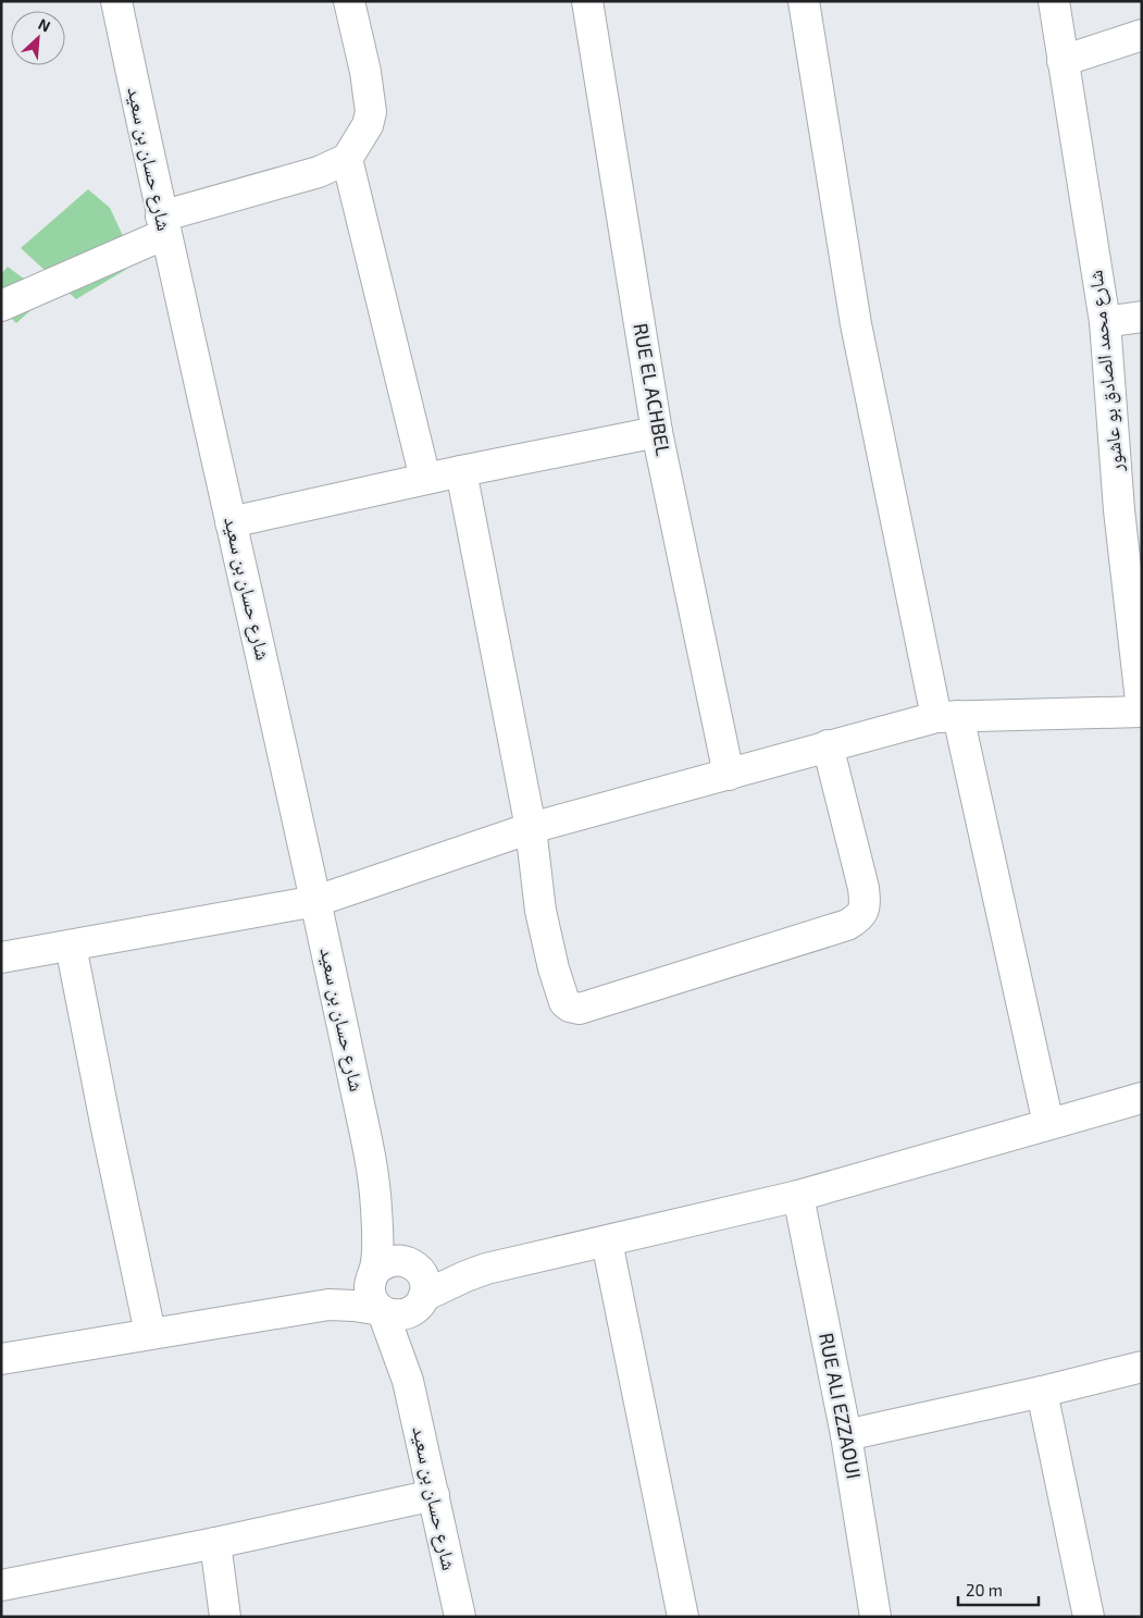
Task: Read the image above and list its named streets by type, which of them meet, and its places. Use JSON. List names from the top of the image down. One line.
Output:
{"streets":{"street":["شارع حسان بن سعيد","شارع محمد الصادق بو عاشور","RUE EL ACHBEL","RUE ALI EZZAOUI"]},"scale_bar":"20 m","north":"top right"}
